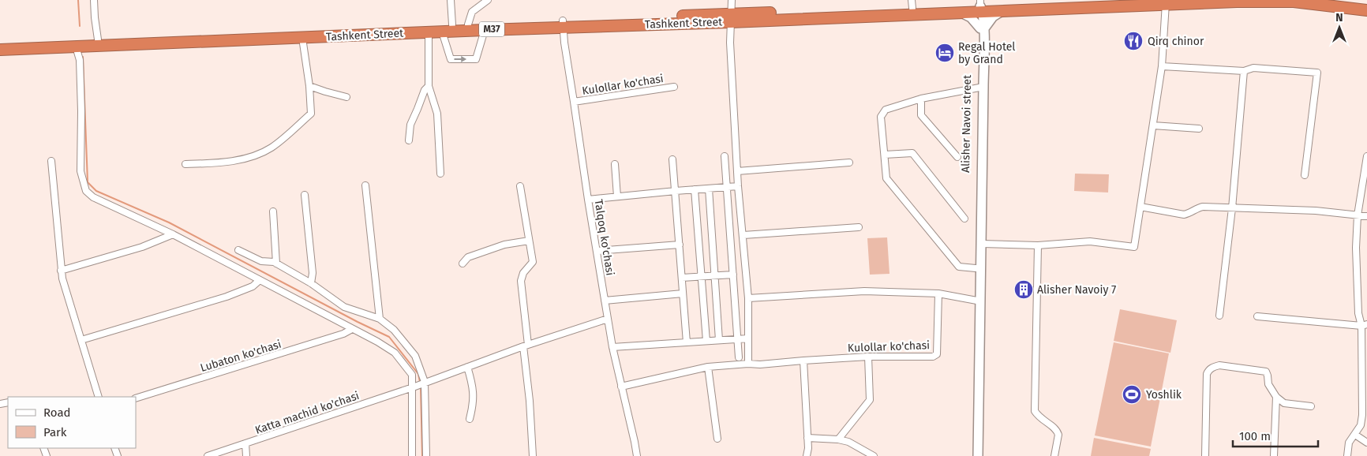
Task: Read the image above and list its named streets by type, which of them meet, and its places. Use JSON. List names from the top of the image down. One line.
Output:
{"streets":{"highway":["Tashkent Street","M37"],"main road":["Alisher Navoi street"],"street":["Kulollar ko'chasi","Talqoq ko'chasi","Lubaton ko'chasi","Katta machid ko'chasi"]},"crossings":[["Tashkent Street","Alisher Navoi street"],["Tashkent Street","Talqoq ko'chasi"],["Kulollar ko'chasi","Talqoq ko'chasi"],["Talqoq ko'chasi","Katta machid ko'chasi"]],"places":{"restaurant":["Qirq chinor"],"hotel":["Regal Hotel by Grand"],"building":["Alisher Navoiy 7"],"sports":["Yoshlik"]},"legend":["Road","Park"],"scale_bar":"100 m","north":"top"}
